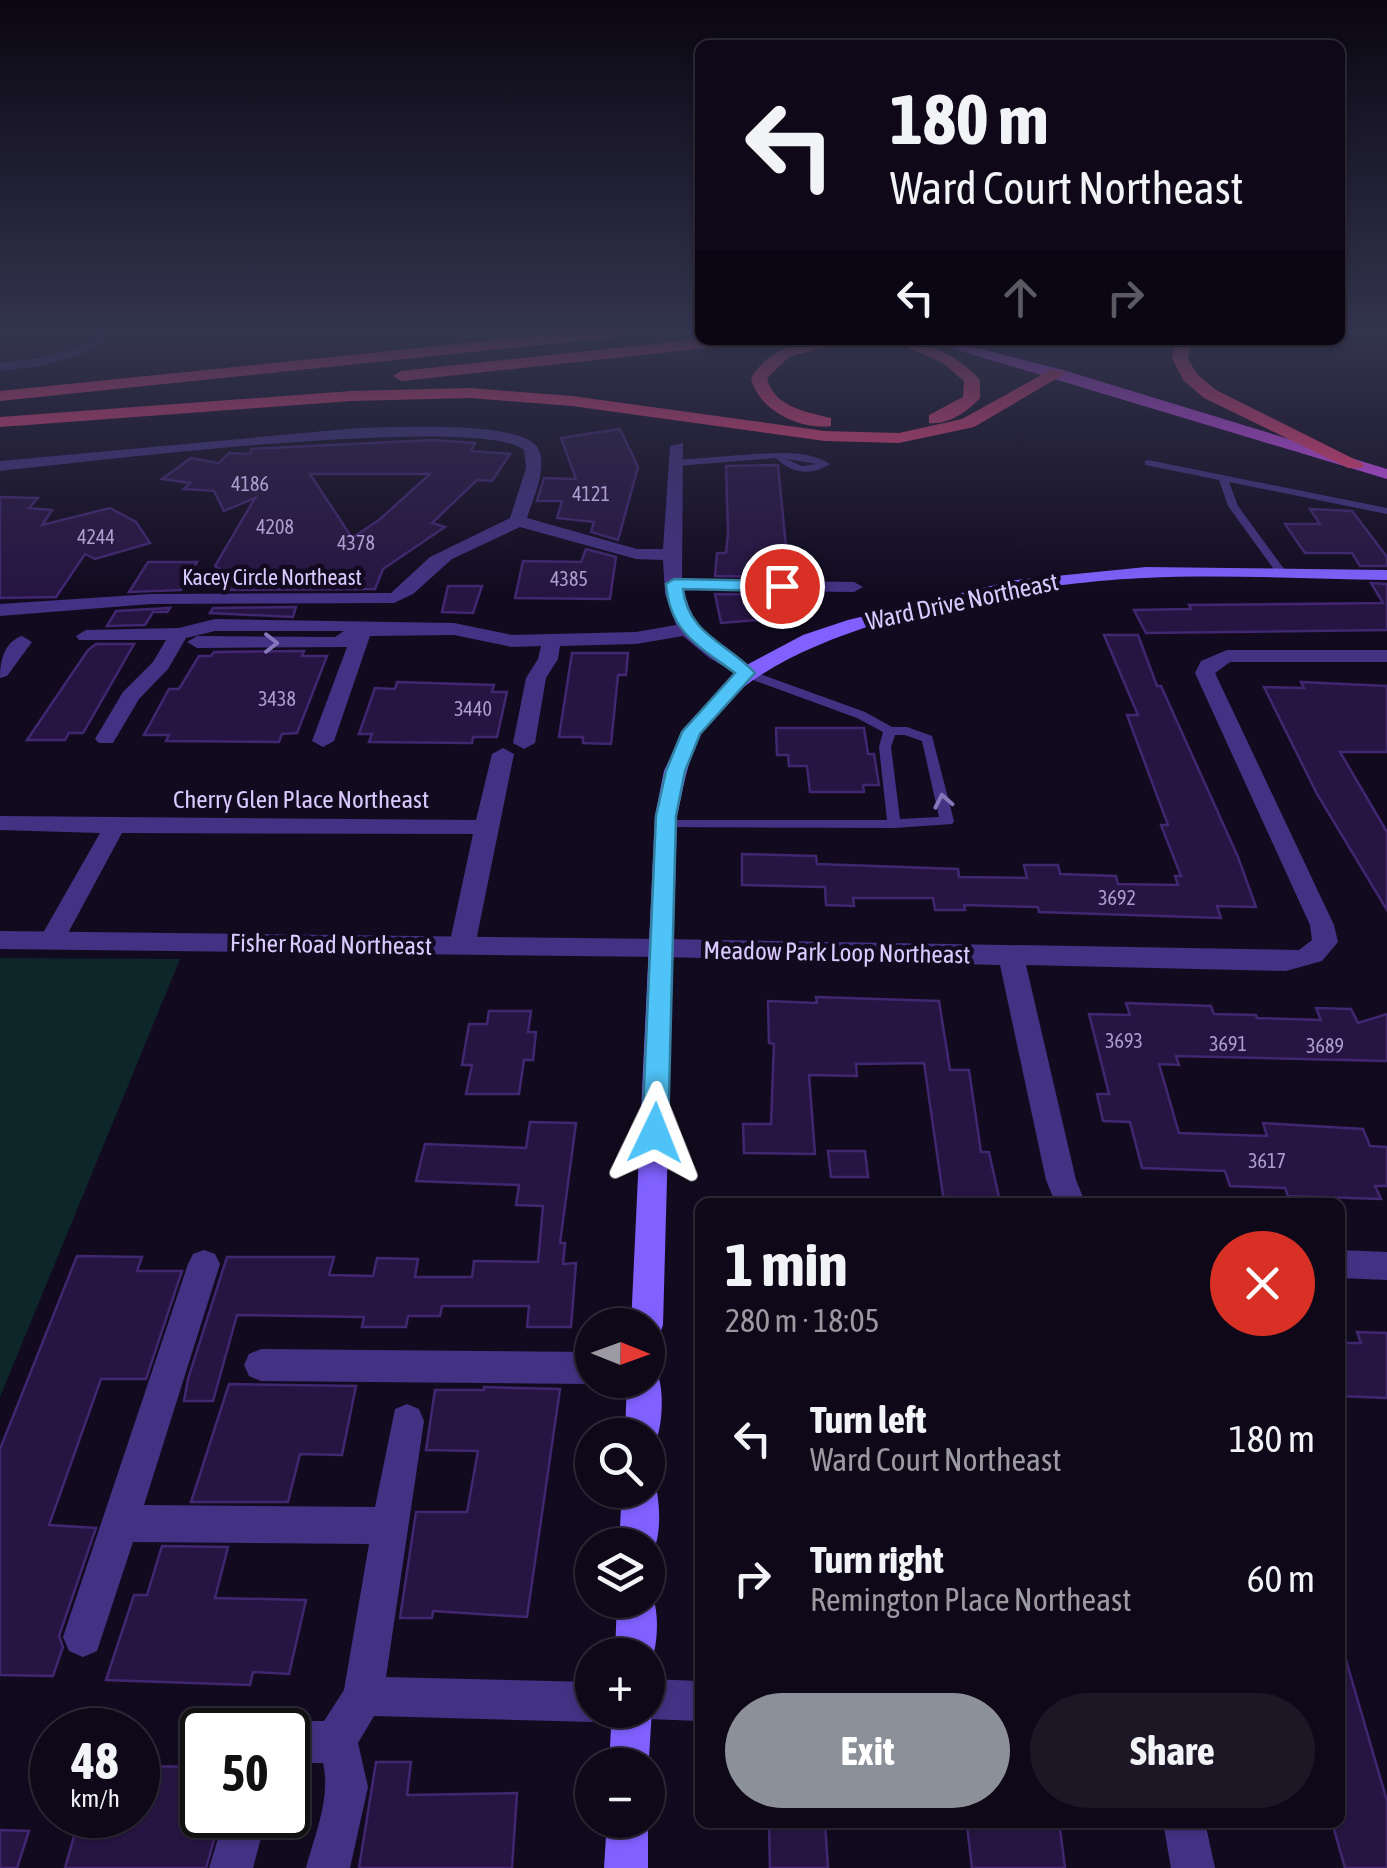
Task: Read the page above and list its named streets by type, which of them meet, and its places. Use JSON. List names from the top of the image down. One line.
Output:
{"streets":{"main road":["Ward Drive Northeast"],"street":["Kacey Circle Northeast","Cherry Glen Place Northeast","Fisher Road Northeast","Meadow Park Loop Northeast"]},"crossings":[["Ward Drive Northeast","Fisher Road Northeast"],["Ward Drive Northeast","Meadow Park Loop Northeast"],["Fisher Road Northeast","Meadow Park Loop Northeast"]],"house_numbers":["4186","4121","4208","4244","4378","4385","3438","3440","3692","3693","3691","3689","3617"],"north":"right","page":{"turn":["180 m","Ward Court Northeast"],"heading":["1 min","280 m · 18:05"],"map_buttons":["+","−"],"list":[{"name":"Turn left","note":"Ward Court Northeast","value":"180 m"},{"name":"Turn right","note":"Remington Place Northeast","value":"60 m"}],"buttons":["Exit","Share"],"speed":"48 km/h","limit":"50"}}
